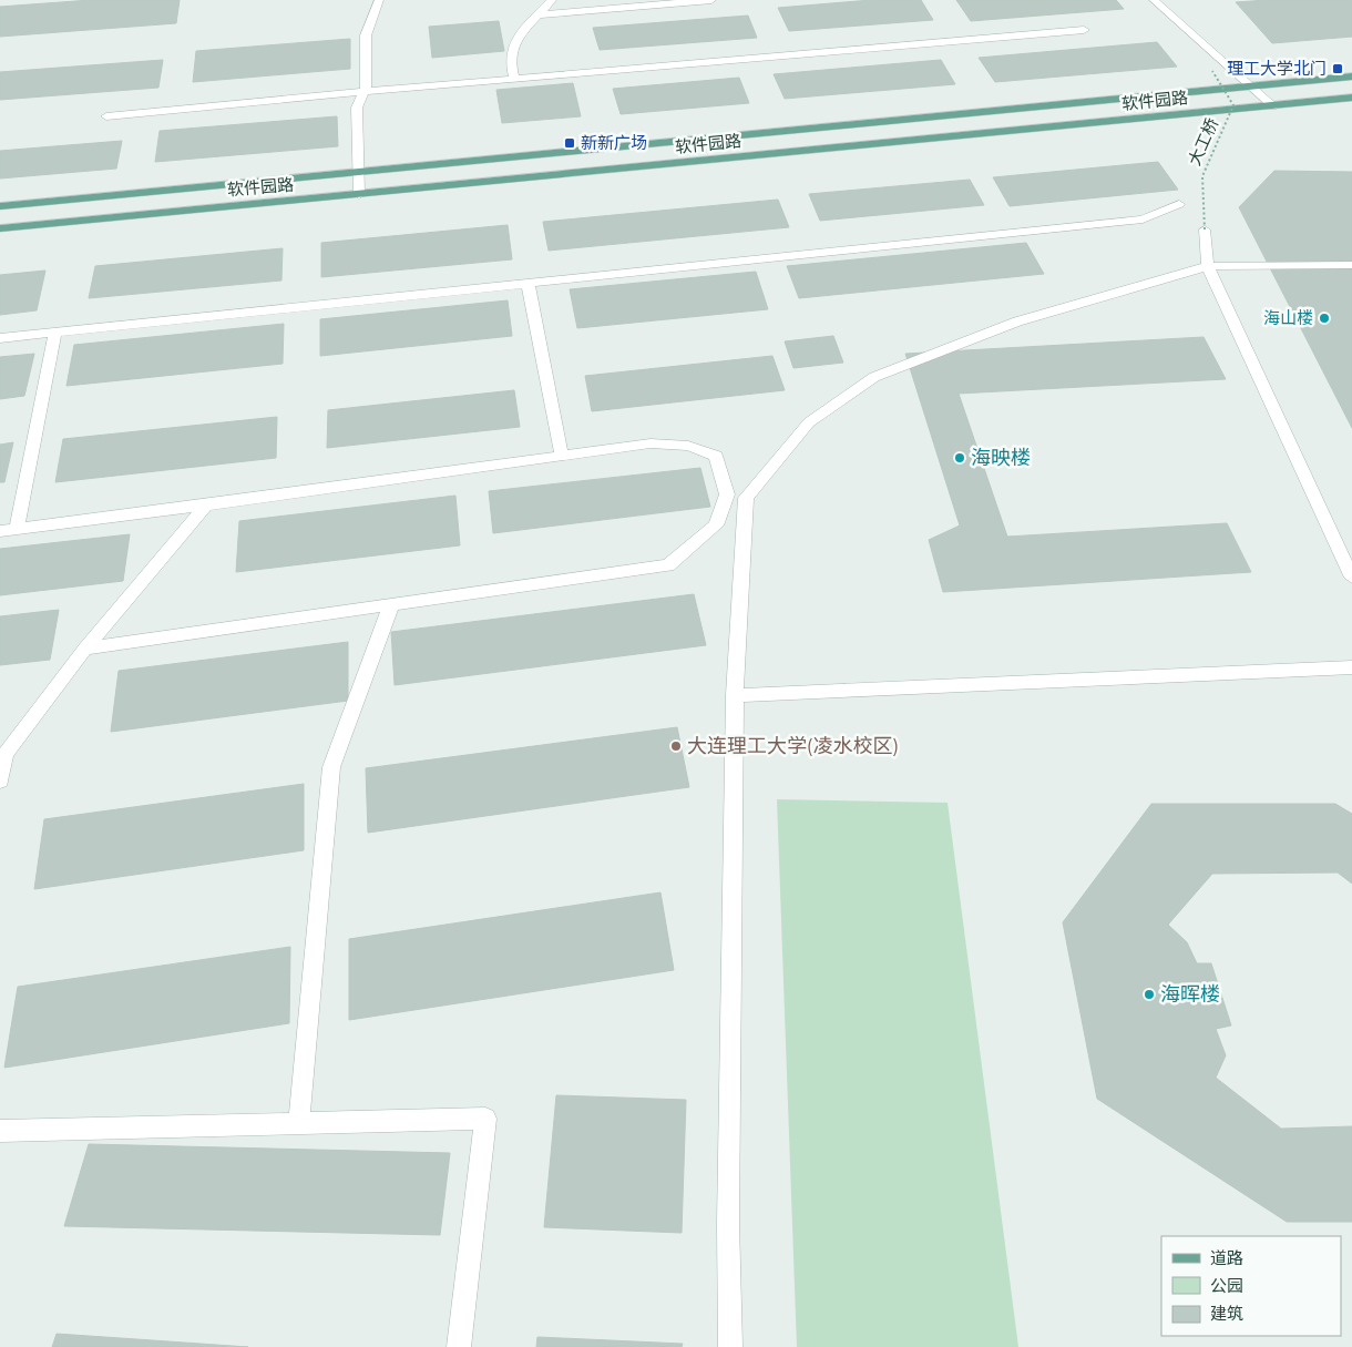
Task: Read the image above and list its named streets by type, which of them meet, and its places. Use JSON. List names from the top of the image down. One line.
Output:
{"streets":{"main road":["软件园路"],"path":["大工桥"]},"places":{"transit":["理工大学北门","新新广场"],"other":["海山楼","海映楼","大连理工大学(凌水校区)","海晖楼"]},"legend":["道路","公园","建筑"]}
